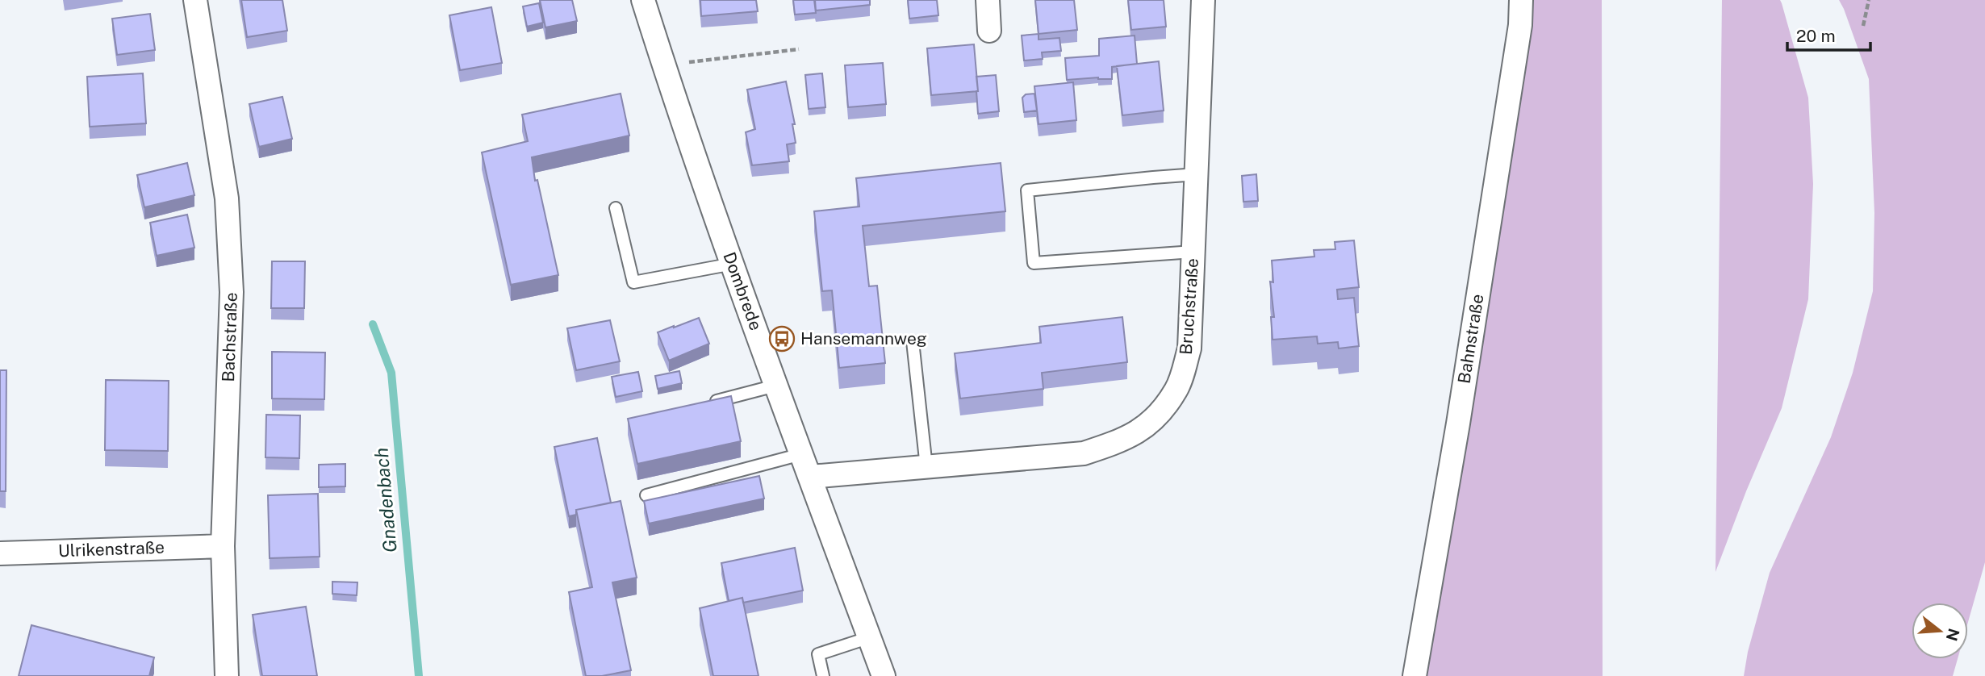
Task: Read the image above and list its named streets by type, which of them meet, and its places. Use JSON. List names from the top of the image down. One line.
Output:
{"streets":{"street":["Dombrede","Bruchstraße","Bachstraße","Bahnstraße","Ulrikenstraße"]},"crossings":[["Dombrede","Bruchstraße"],["Bachstraße","Ulrikenstraße"]],"water":["Gnadenbach"],"places":{"bus stop":["Hansemannweg"]},"scale_bar":"20 m","north":"right"}
